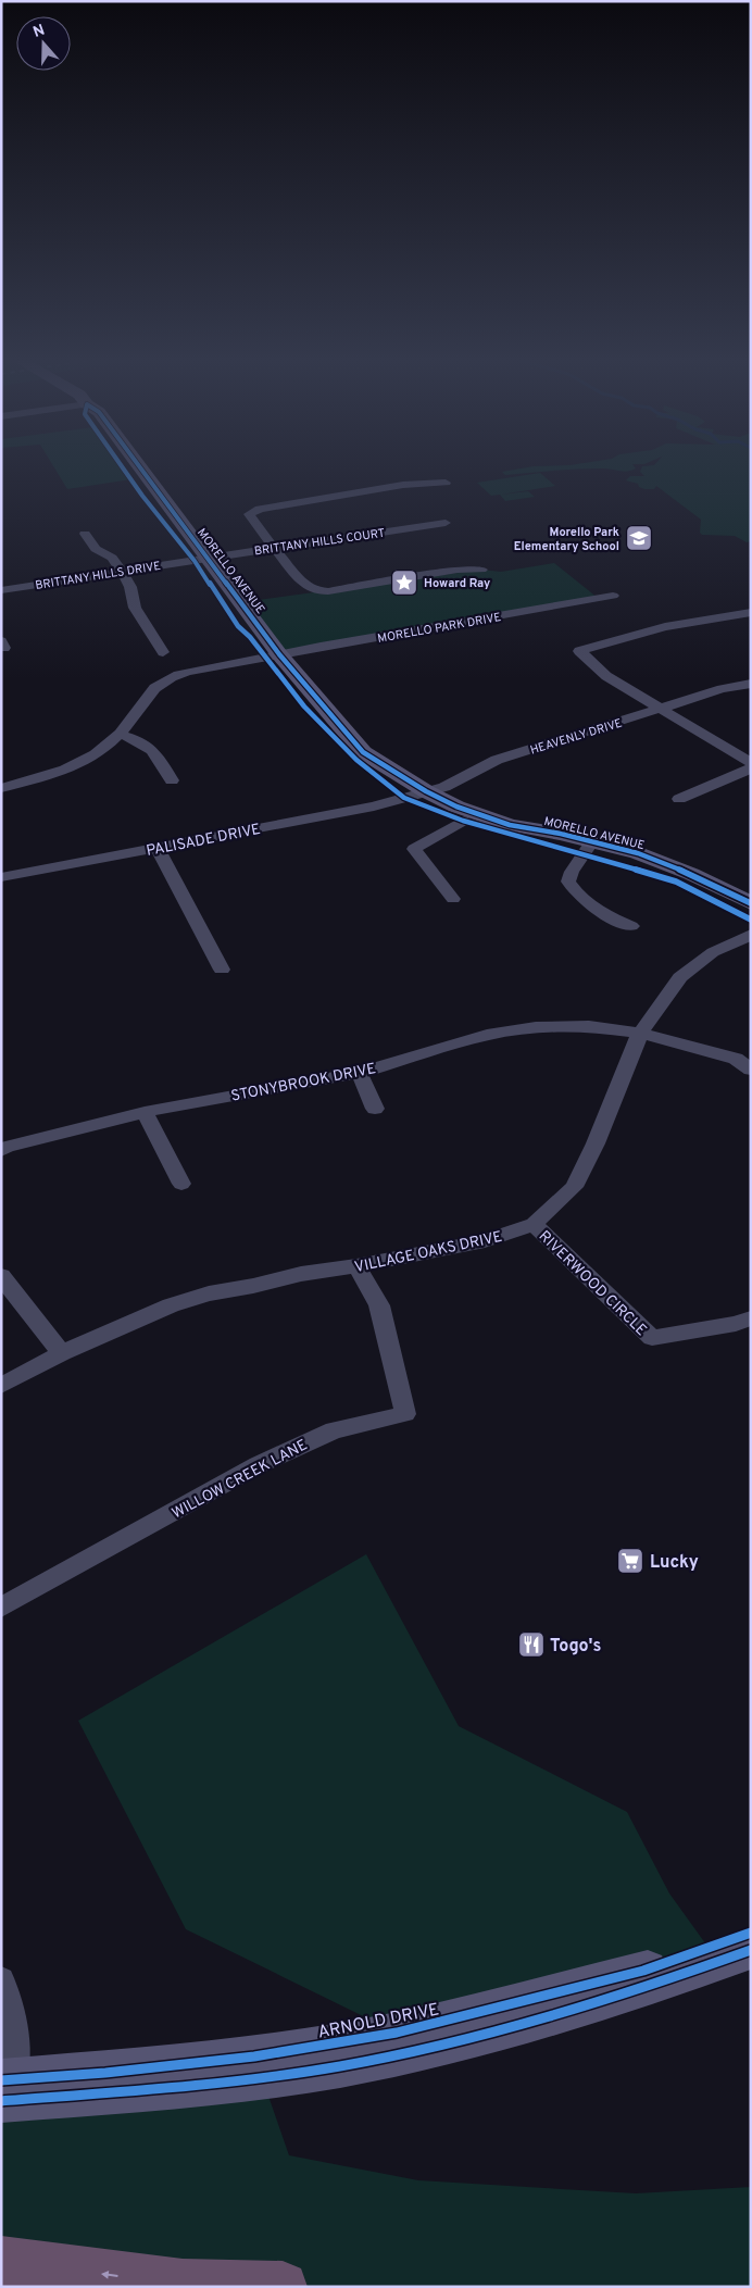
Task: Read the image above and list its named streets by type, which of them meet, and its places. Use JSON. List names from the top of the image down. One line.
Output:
{"streets":{"street":["BRITTANY HILLS COURT","MORELLO AVENUE","BRITTANY HILLS DRIVE","MORELLO PARK DRIVE","HEAVENLY DRIVE","PALISADE DRIVE","STONYBROOK DRIVE","VILLAGE OAKS DRIVE","RIVERWOOD CIRCLE","WILLOW CREEK LANE","ARNOLD DRIVE"]},"crossings":[["BRITTANY HILLS COURT","MORELLO AVENUE"],["BRITTANY HILLS COURT","BRITTANY HILLS DRIVE"],["MORELLO AVENUE","BRITTANY HILLS DRIVE"],["MORELLO AVENUE","MORELLO PARK DRIVE"],["MORELLO AVENUE","HEAVENLY DRIVE"],["MORELLO AVENUE","PALISADE DRIVE"],["HEAVENLY DRIVE","PALISADE DRIVE"],["STONYBROOK DRIVE","VILLAGE OAKS DRIVE"],["VILLAGE OAKS DRIVE","RIVERWOOD CIRCLE"],["VILLAGE OAKS DRIVE","WILLOW CREEK LANE"]],"places":{"school or university":["Morello Park Elementary School"],"place":["Howard Ray"],"supermarket":["Lucky"],"restaurant":["Togo's"]},"north":"top"}
